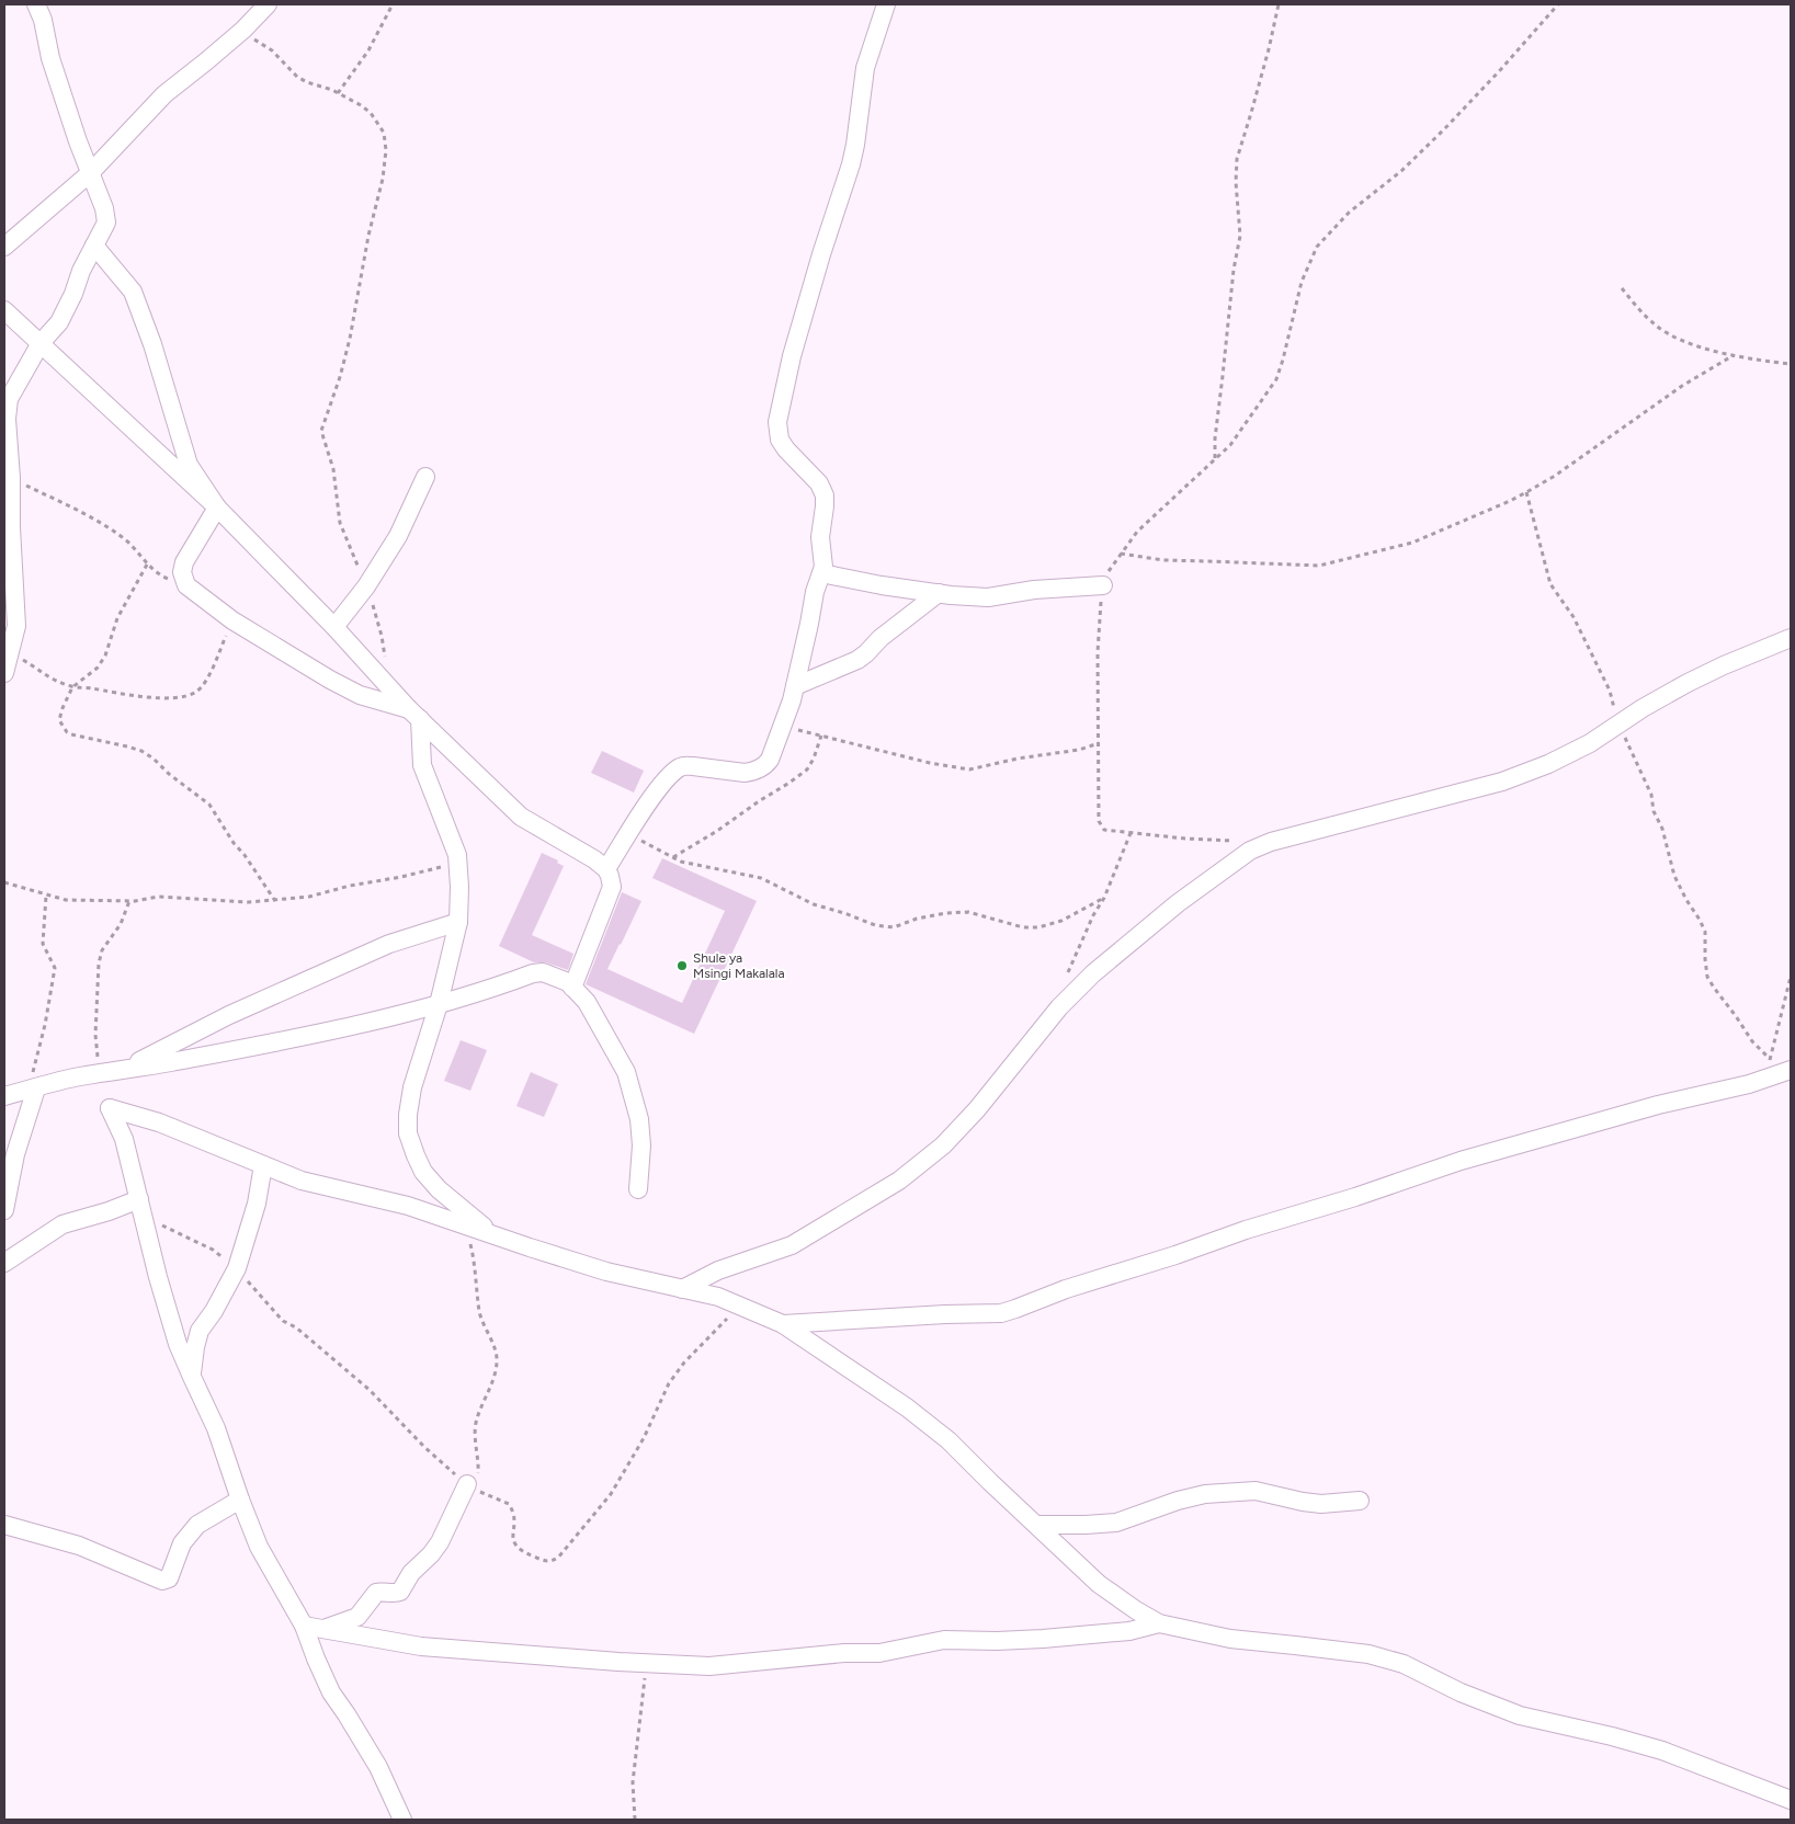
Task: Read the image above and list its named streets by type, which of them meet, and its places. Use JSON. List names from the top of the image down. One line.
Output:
{"places":["Shule ya Msingi Makalala"]}
